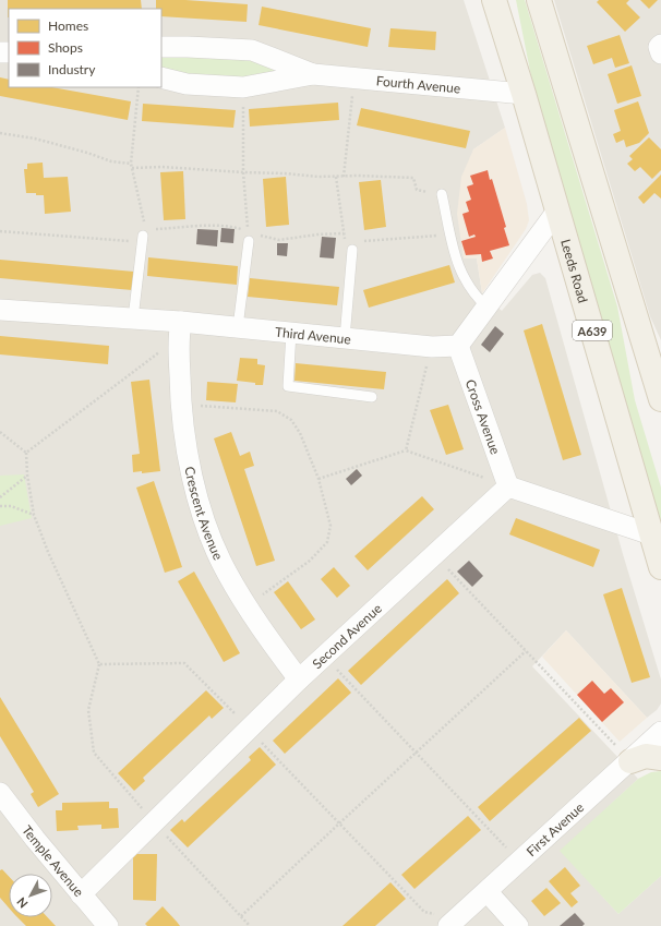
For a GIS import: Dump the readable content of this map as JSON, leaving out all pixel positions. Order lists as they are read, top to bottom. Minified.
{"streets":{"main road":["Leeds Road","A639"],"street":["Fourth Avenue","Third Avenue","Cross Avenue","Crescent Avenue","Second Avenue","First Avenue","Temple Avenue"]},"crossings":[["Fourth Avenue","Leeds Road"],["Third Avenue","Cross Avenue"],["Third Avenue","Crescent Avenue"],["Cross Avenue","Second Avenue"],["Crescent Avenue","Second Avenue"],["Second Avenue","Temple Avenue"]],"legend":["Homes","Shops","Industry"],"north":"bottom left"}
